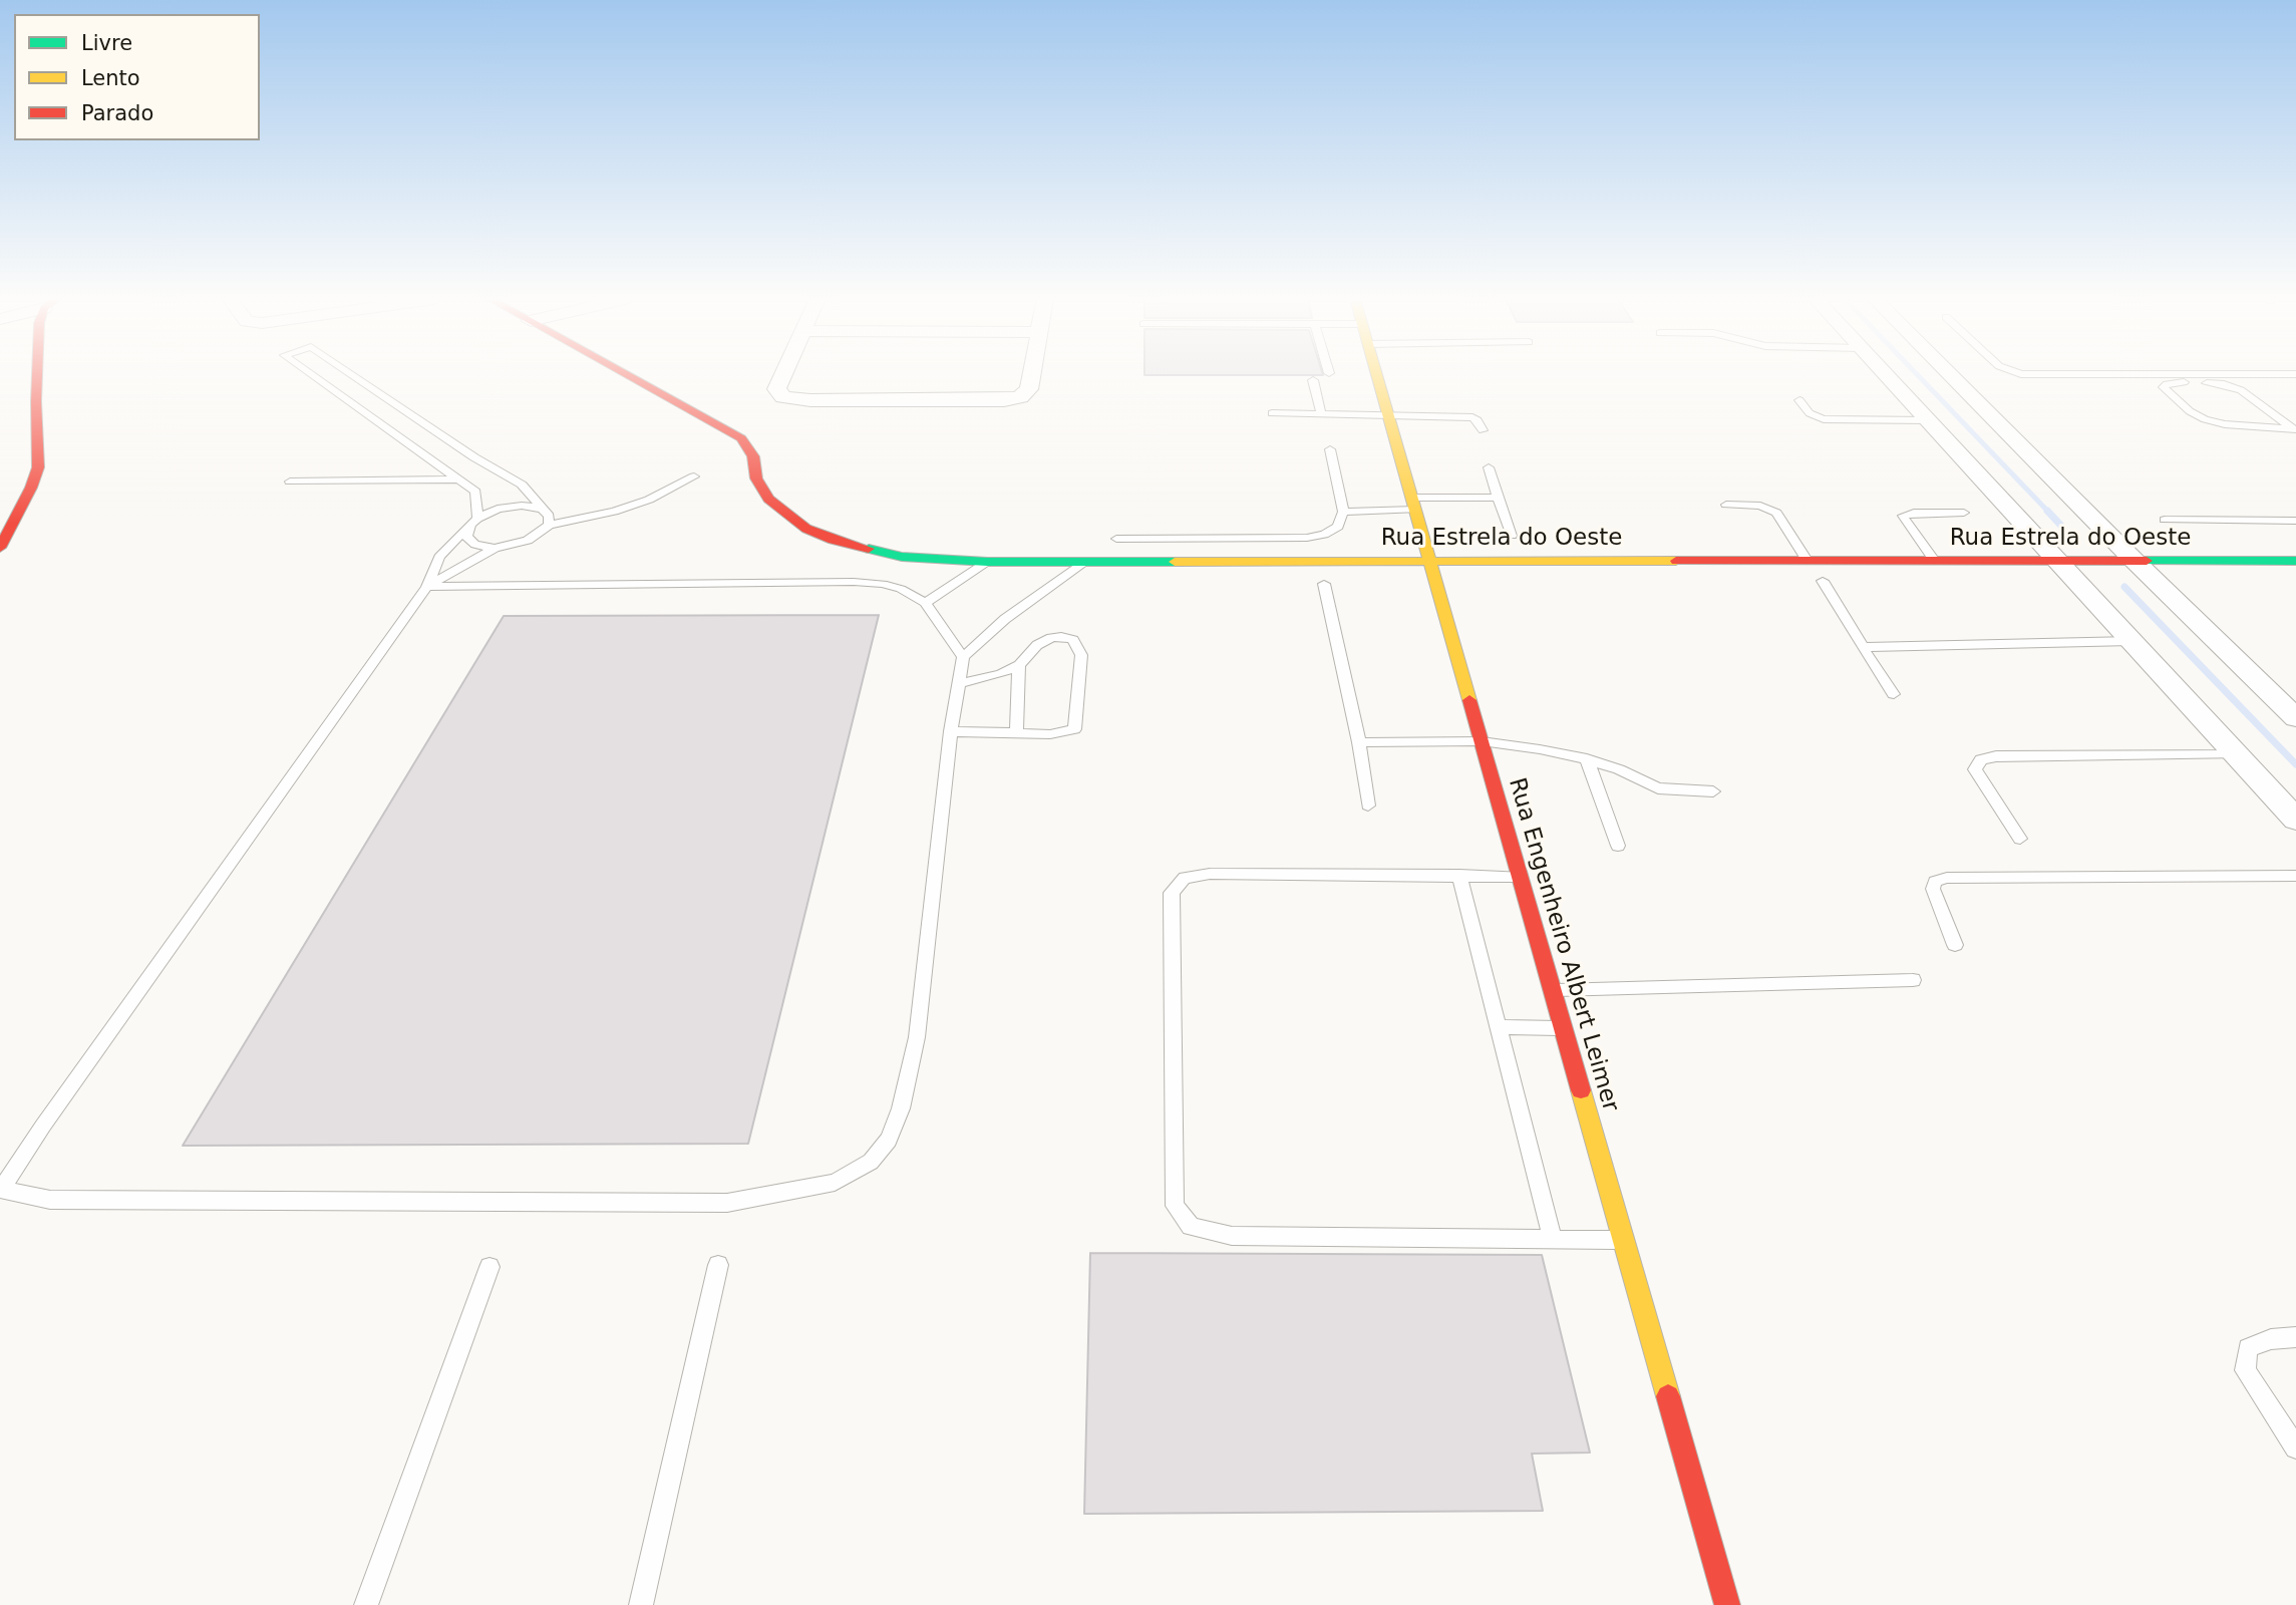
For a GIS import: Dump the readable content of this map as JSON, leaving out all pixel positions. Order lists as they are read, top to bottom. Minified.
{"streets":{"street":["Rua Estrela do Oeste","Rua Engenheiro Albert Leimer"]},"crossings":[["Rua Estrela do Oeste","Rua Engenheiro Albert Leimer"]],"legend":["Livre","Lento","Parado"]}
